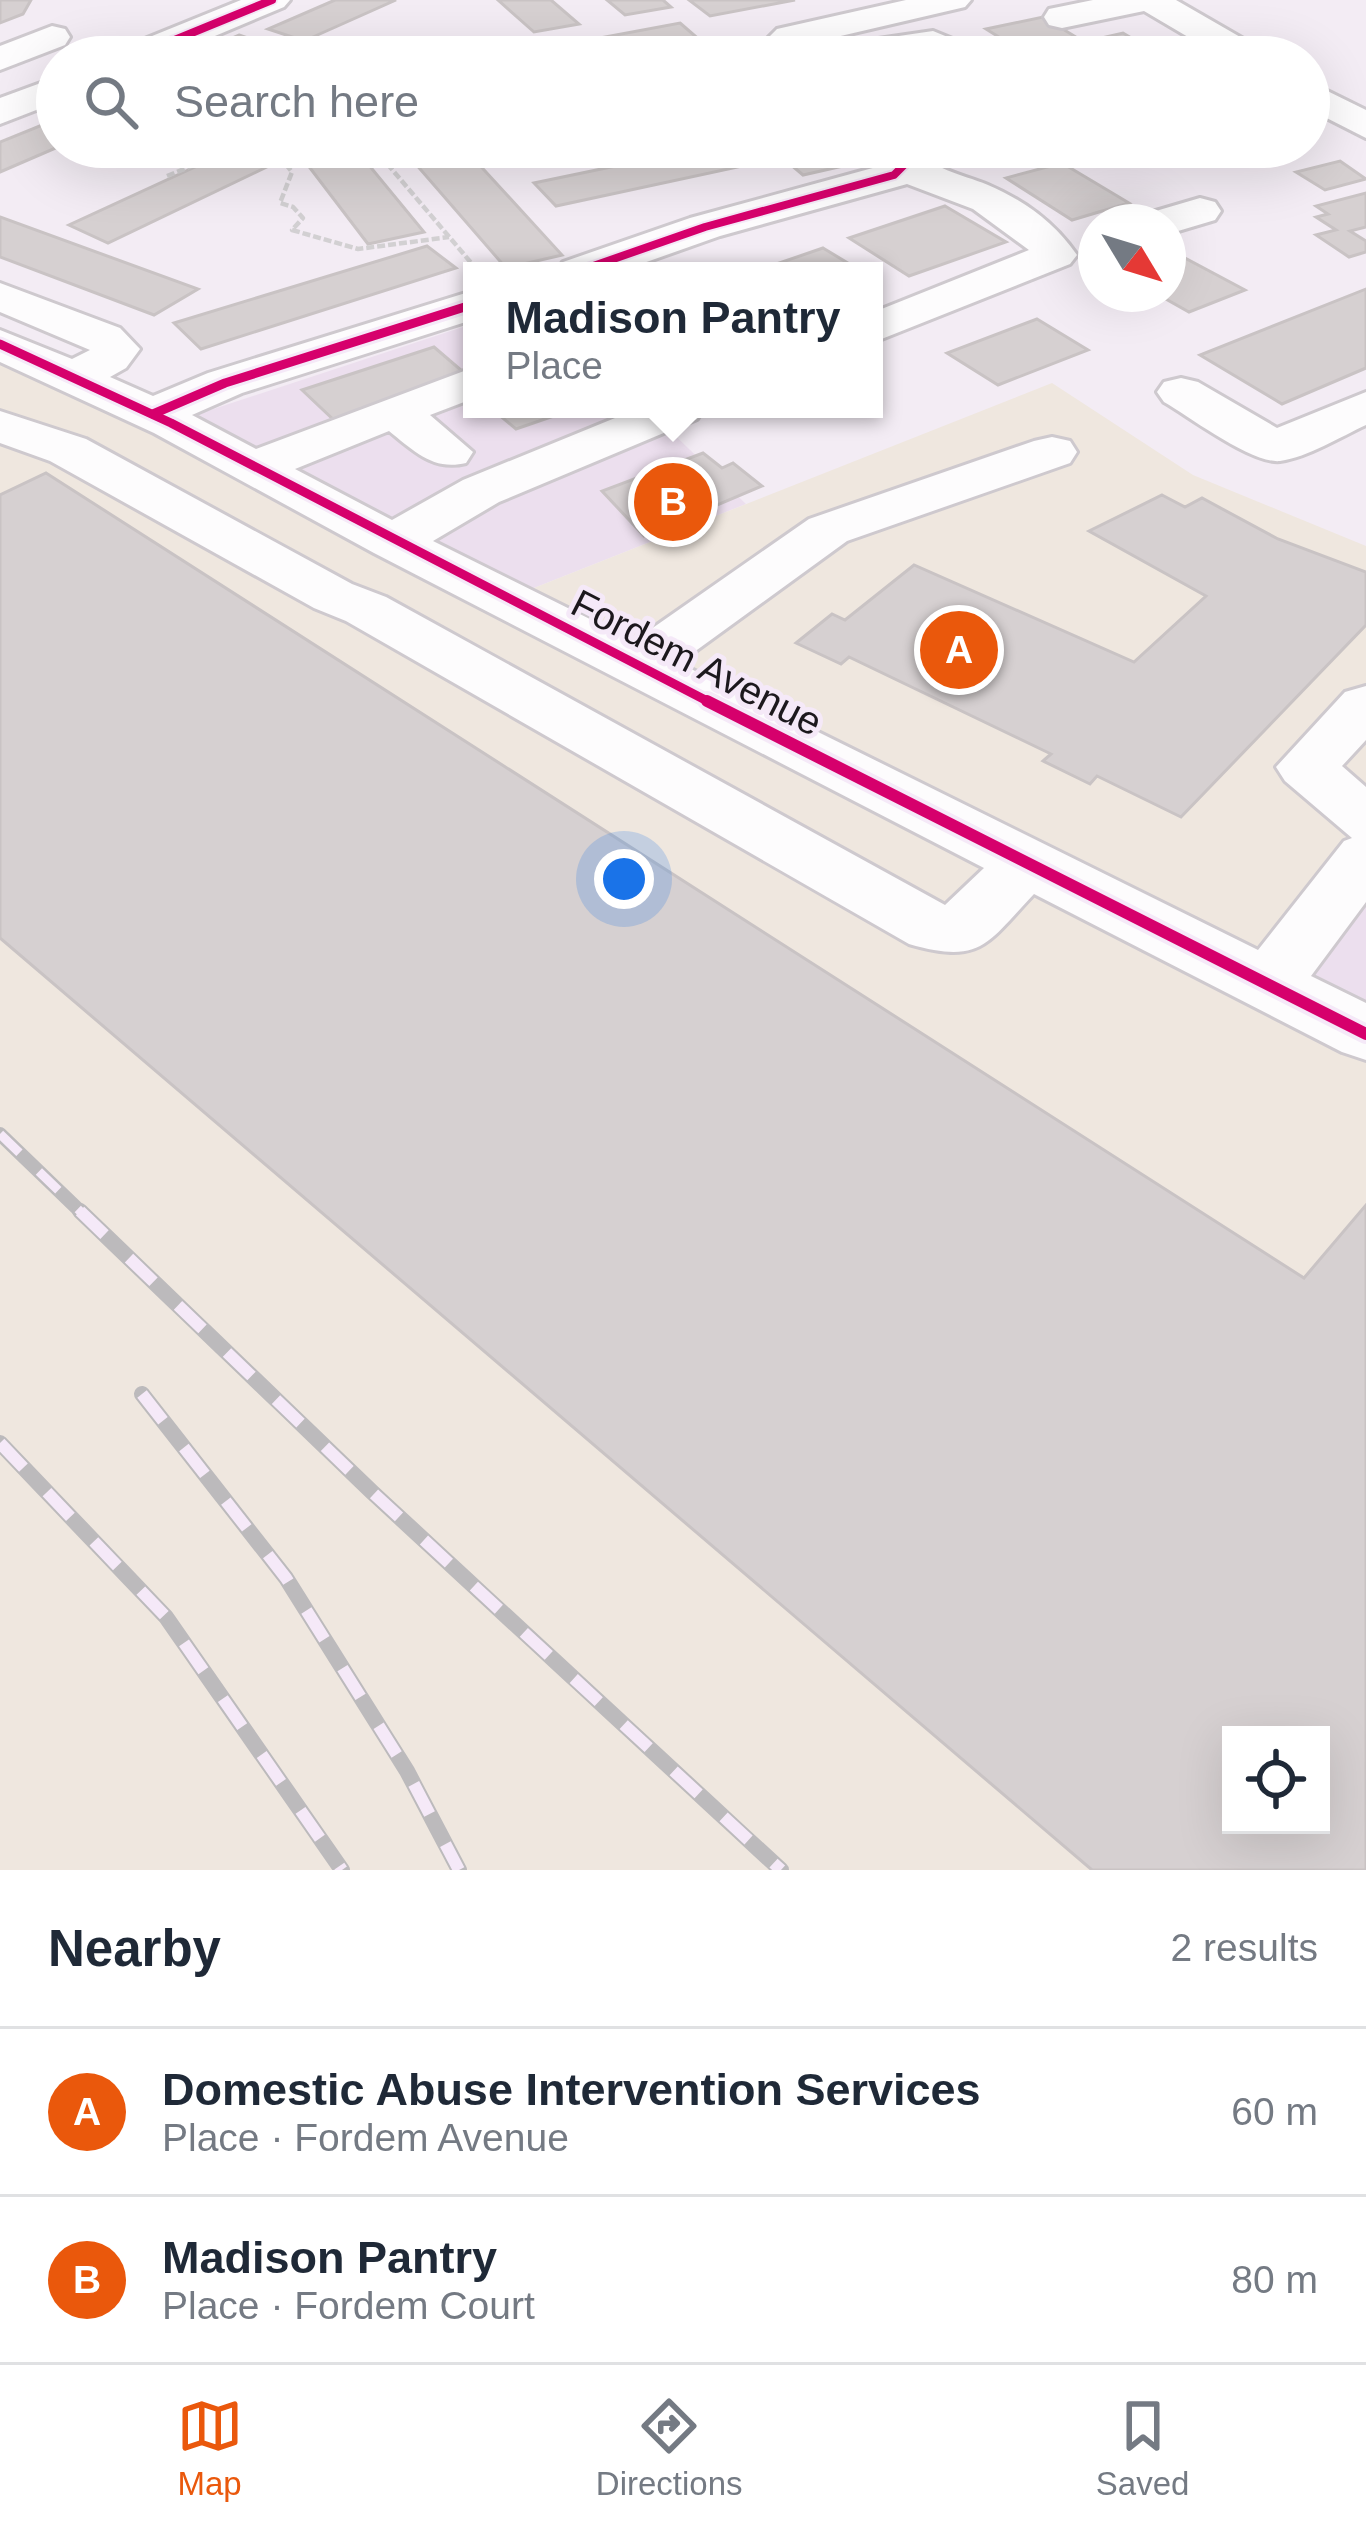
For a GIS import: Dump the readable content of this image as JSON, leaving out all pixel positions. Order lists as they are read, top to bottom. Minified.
{"streets":{"street":["Fordem Avenue"]},"north":"bottom right","page":{"search":"Search here","popup":["Madison Pantry","Place"],"pins":["B","A"],"heading":["Nearby","2 results"],"list":[{"mark":"A","name":"Domestic Abuse Intervention Services","note":"Place · Fordem Avenue","value":"60 m"},{"mark":"B","name":"Madison Pantry","note":"Place · Fordem Court","value":"80 m"}],"nav":["Map","Directions","Saved"]}}
